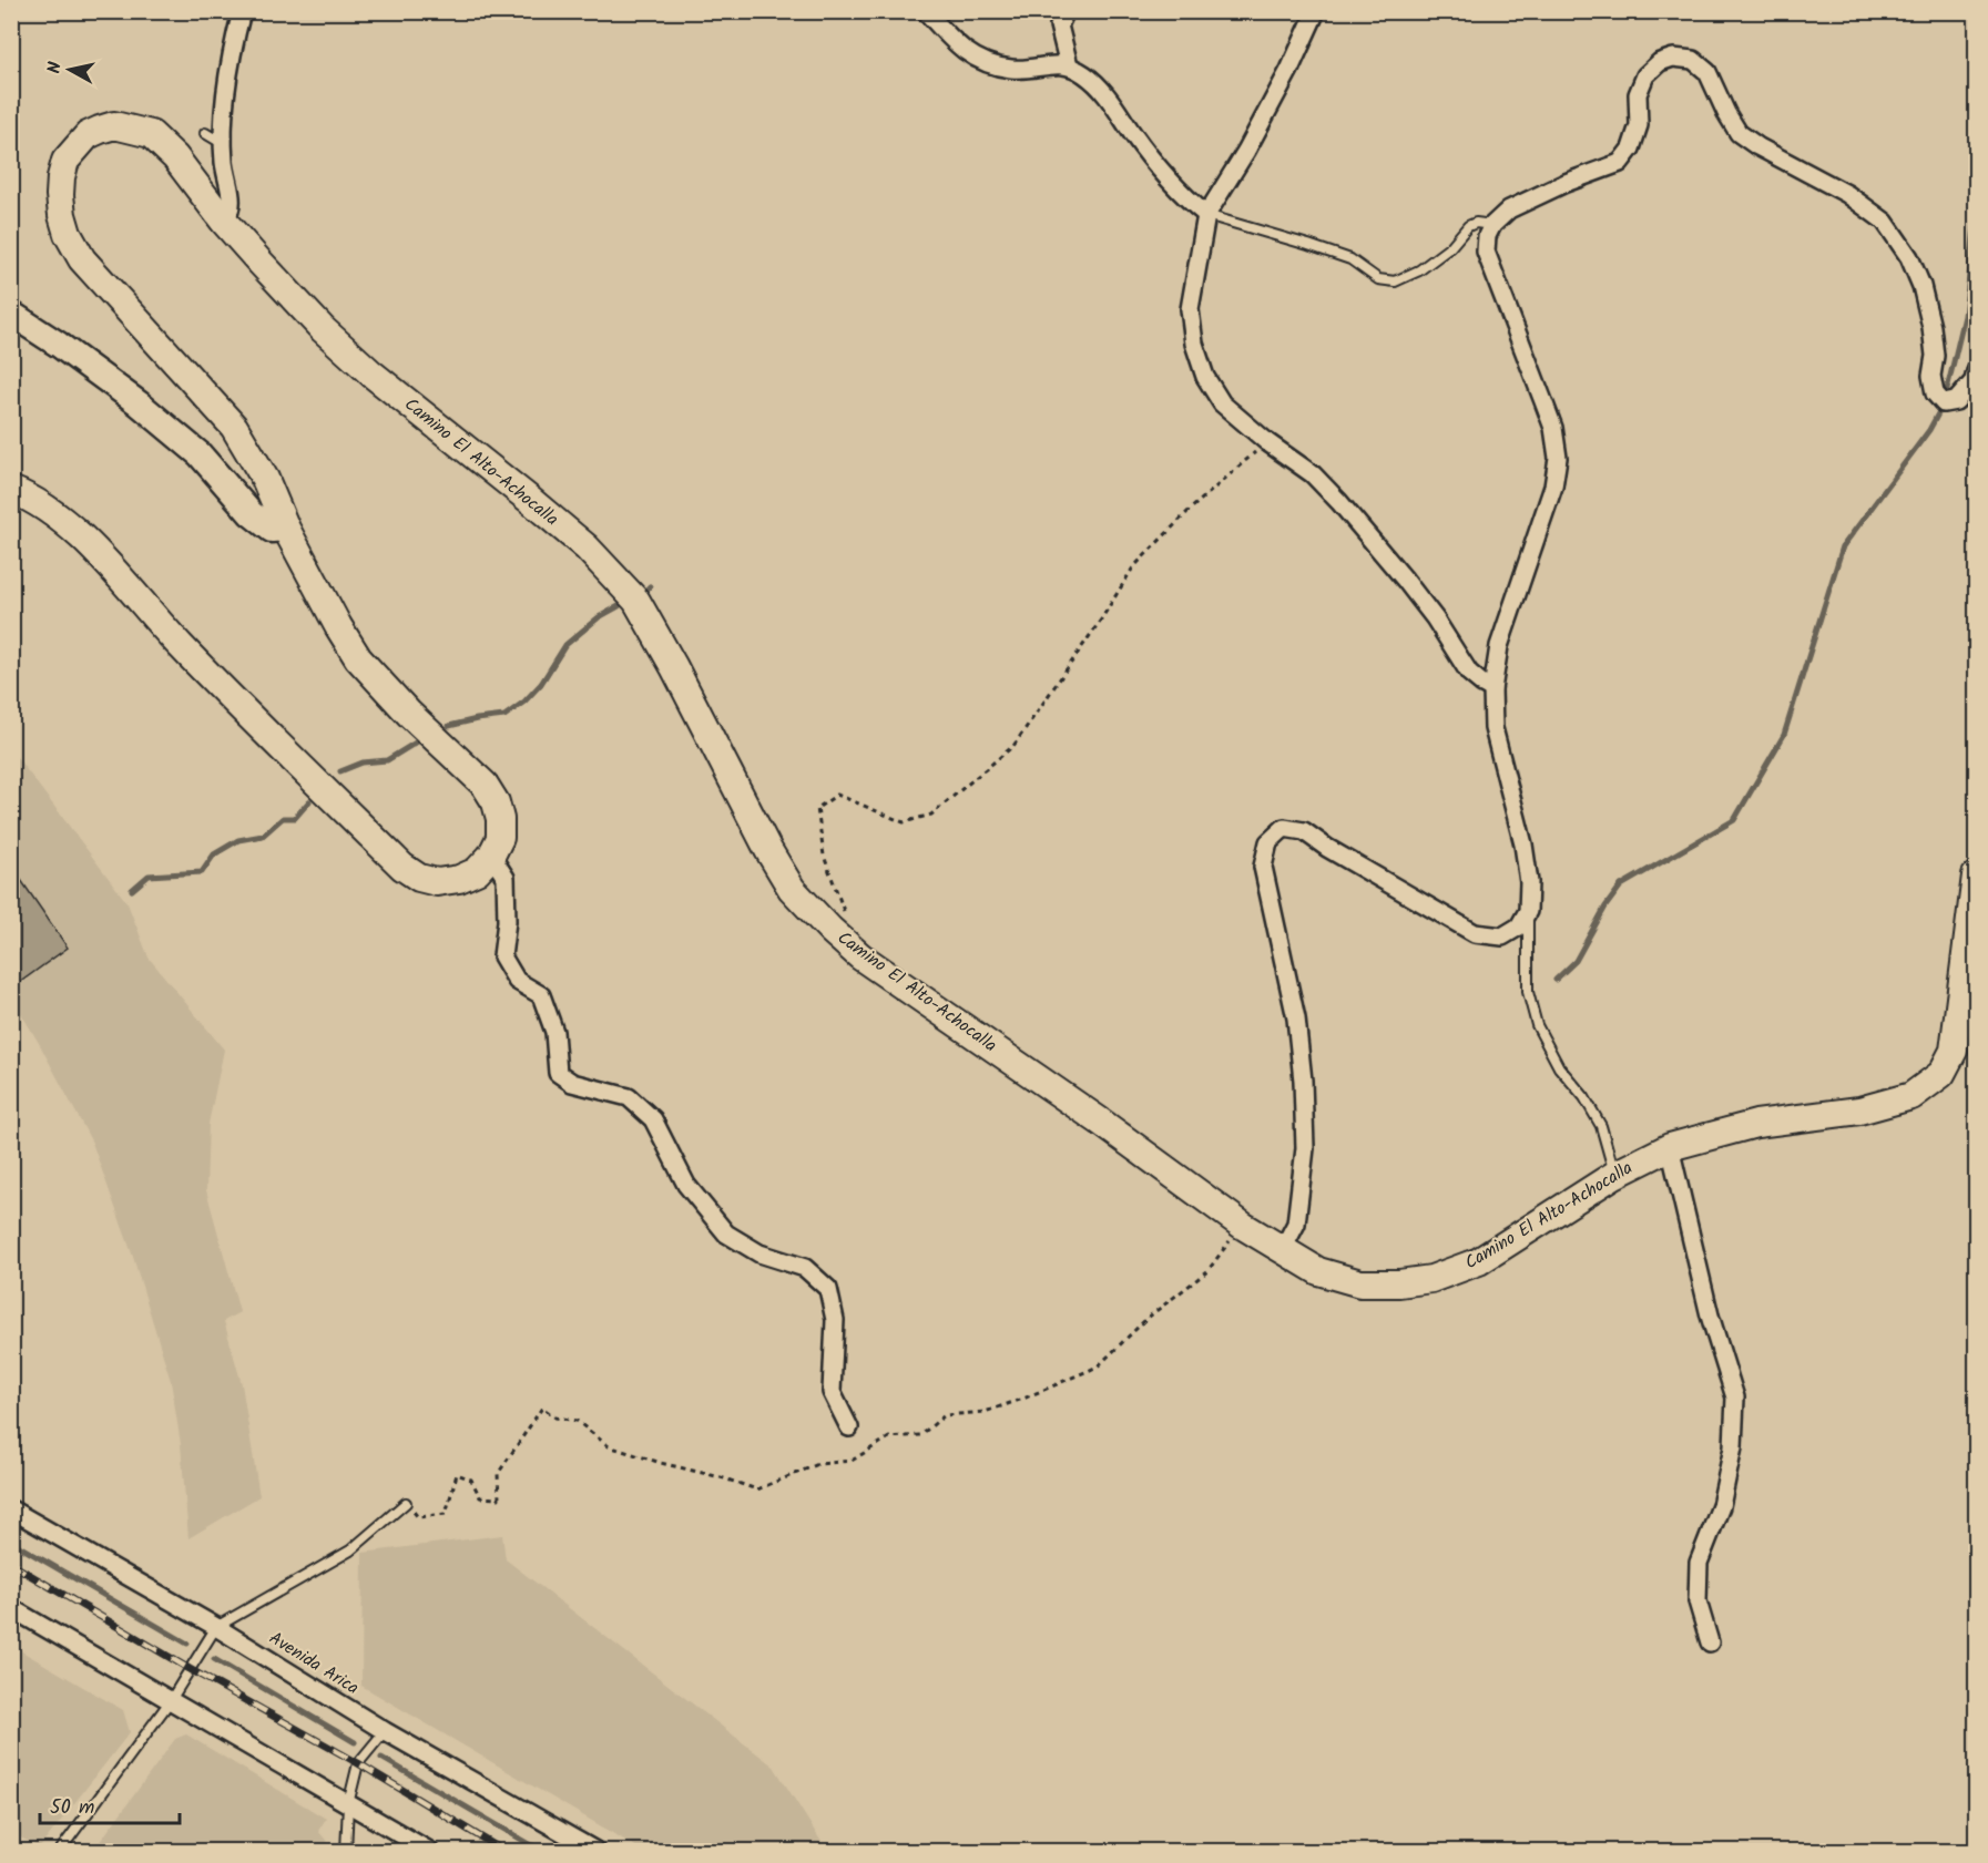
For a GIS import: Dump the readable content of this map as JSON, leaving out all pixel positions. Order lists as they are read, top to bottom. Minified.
{"streets":{"main road":["Camino El Alto-Achocalla"],"street":["Avenida Arica"]},"scale_bar":"50 m","north":"left"}
